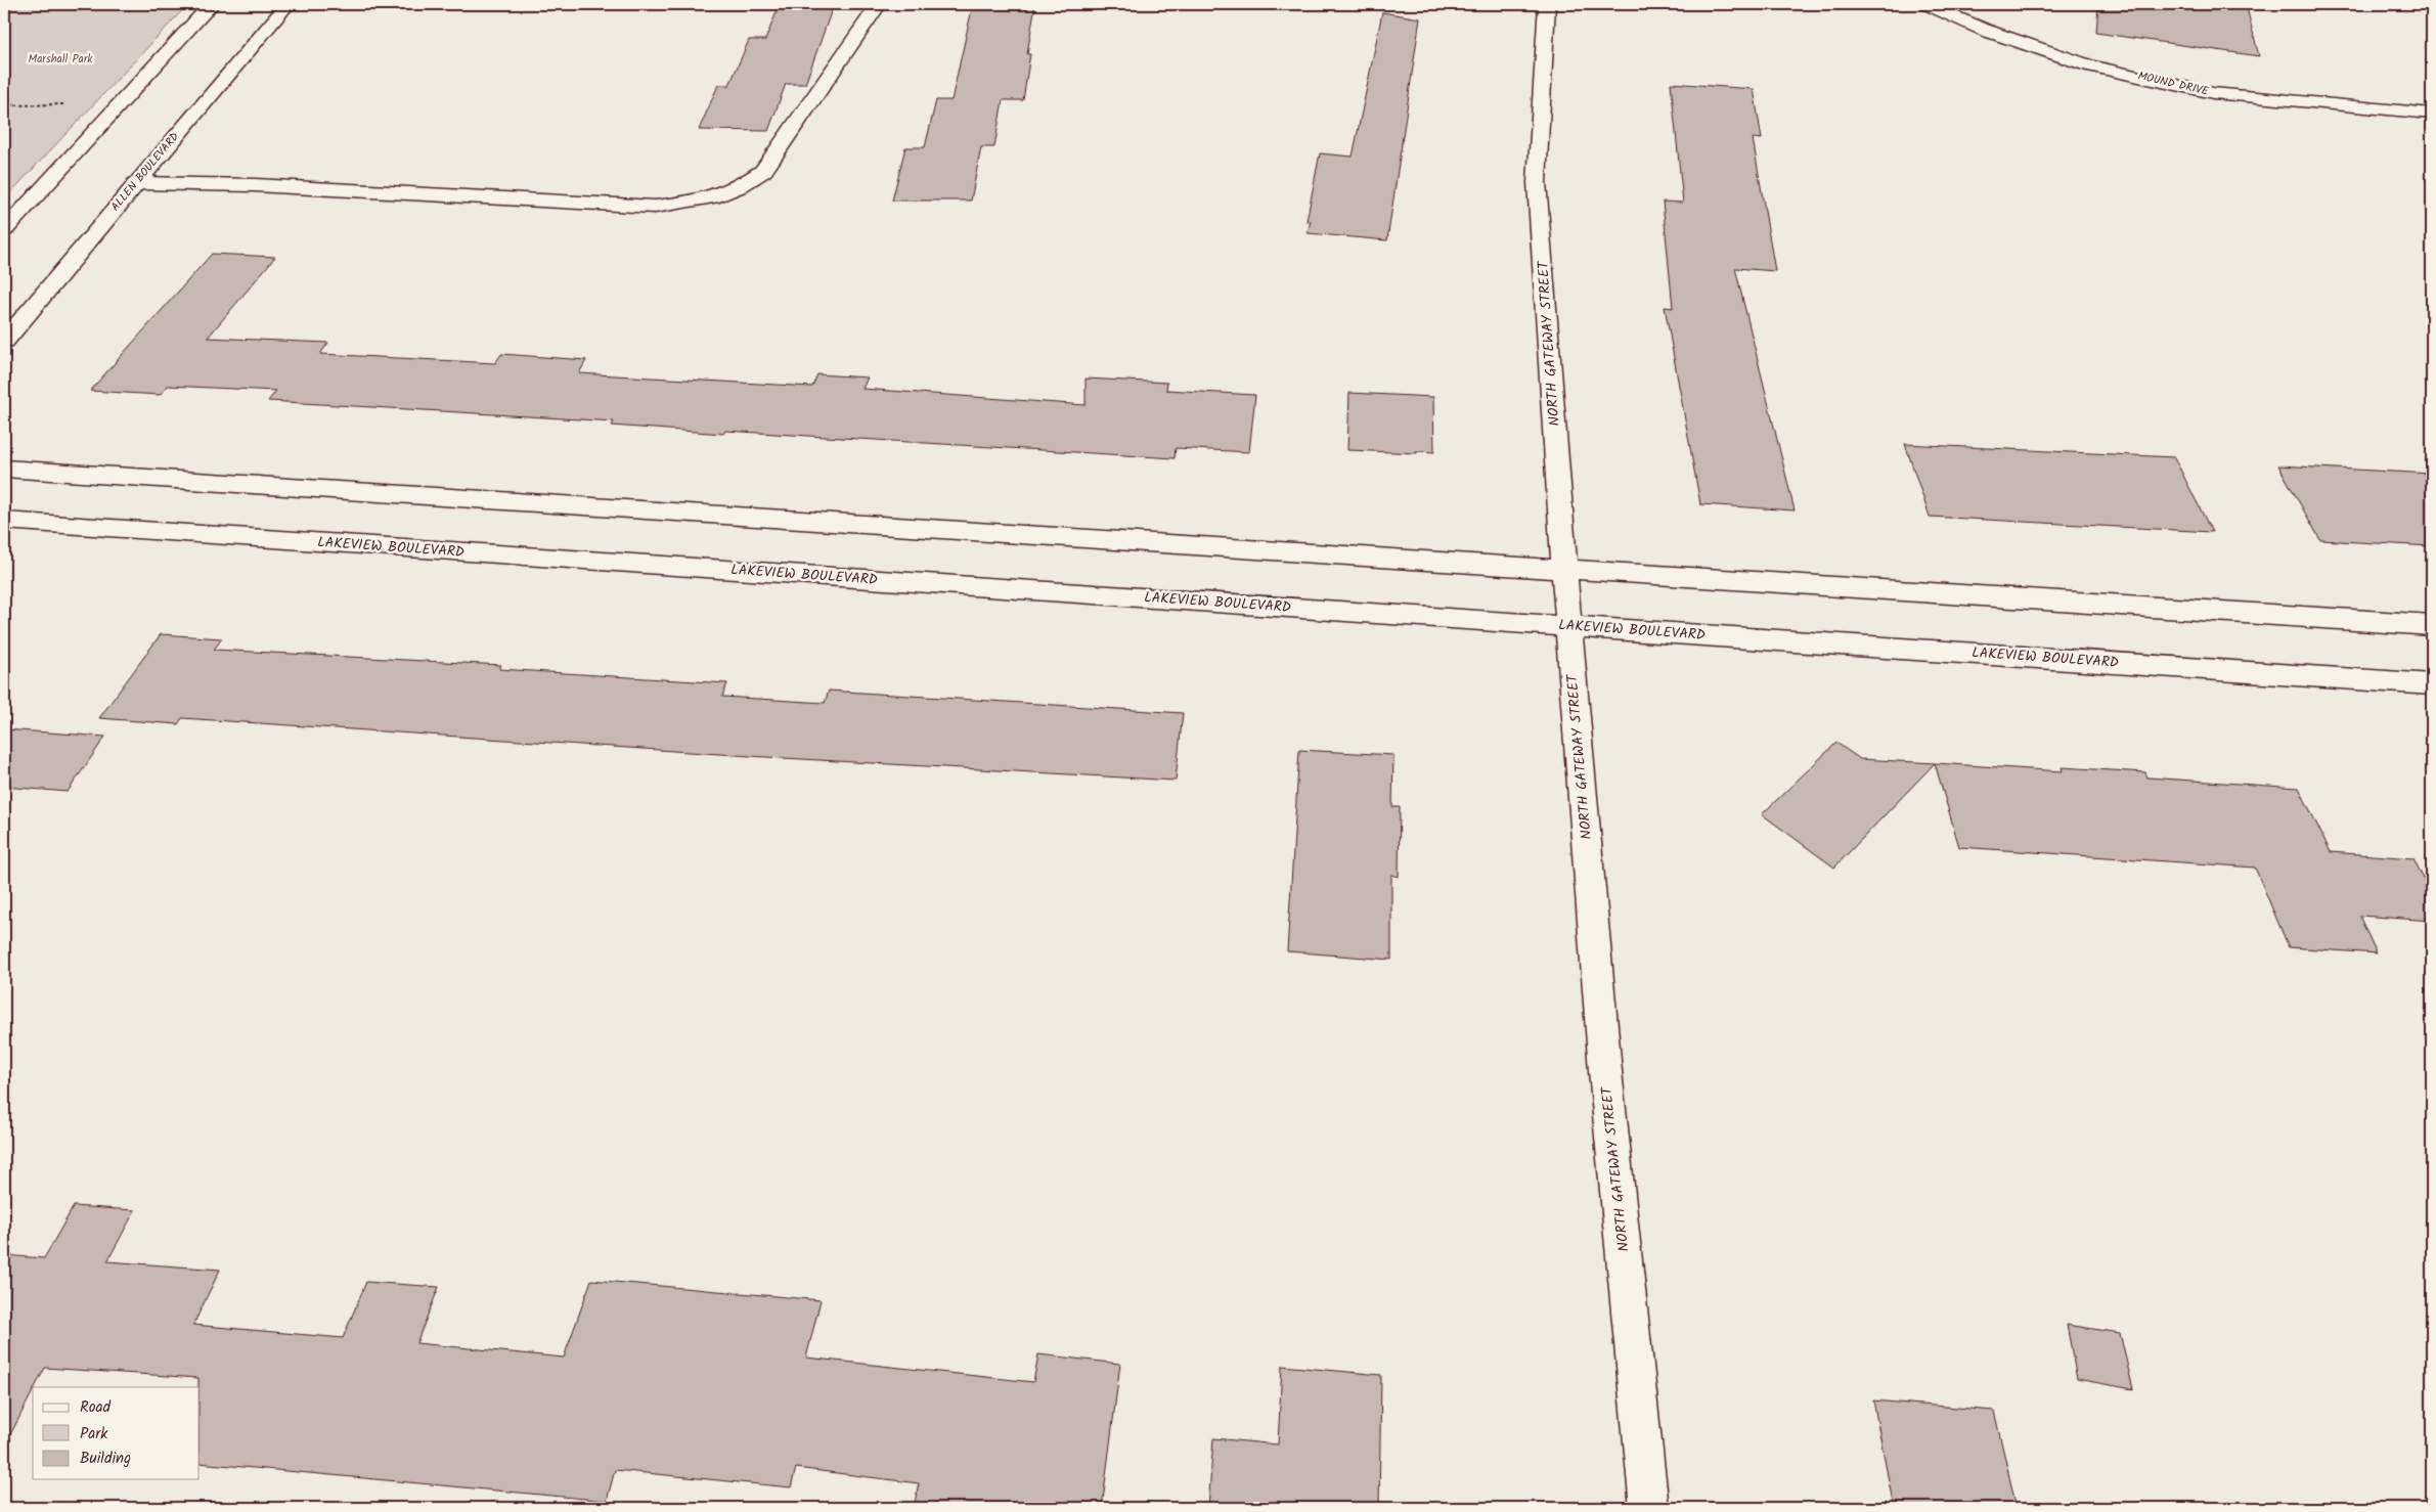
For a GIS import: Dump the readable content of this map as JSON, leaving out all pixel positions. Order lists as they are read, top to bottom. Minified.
{"streets":{"street":["MOUND DRIVE","ALLEN BOULEVARD","NORTH GATEWAY STREET","LAKEVIEW BOULEVARD"]},"crossings":[["NORTH GATEWAY STREET","LAKEVIEW BOULEVARD"]],"parks":["Marshall Park"],"legend":["Road","Park","Building"]}
